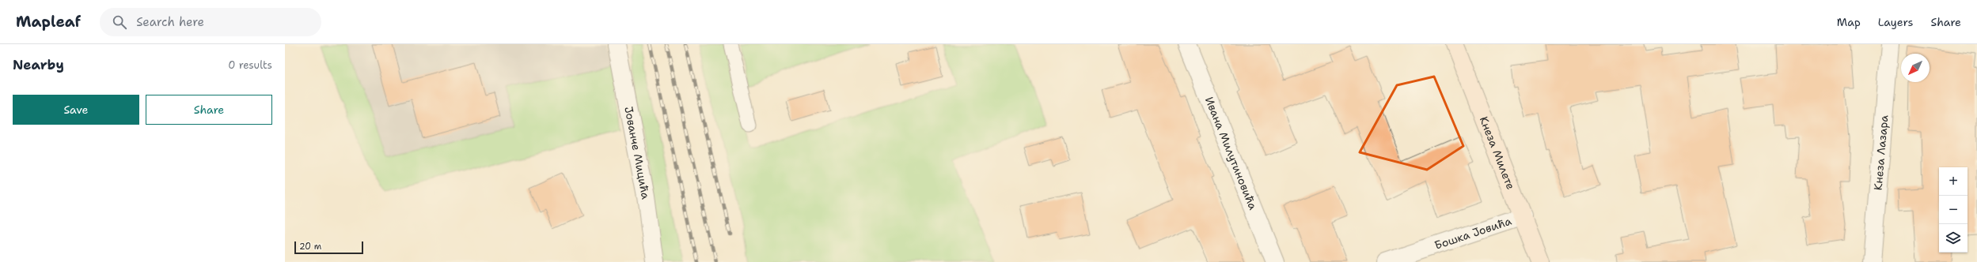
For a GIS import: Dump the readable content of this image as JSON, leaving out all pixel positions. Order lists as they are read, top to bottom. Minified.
{"streets":{"main road":["Кнеза Милете"],"street":["Јованче Мицића","Ивана Милутиновића","Кнеза Лазара","Бошка Јовића"]},"crossings":[["Кнеза Милете","Бошка Јовића"]],"scale_bar":"20 m","north":"bottom left","page":{"header":"Mapleaf","search":"Search here","nav":["Map","Layers","Share"],"heading":["Nearby","0 results"],"buttons":["Save","Share"],"map_buttons":["+","−"],"scale":"20 m"}}
